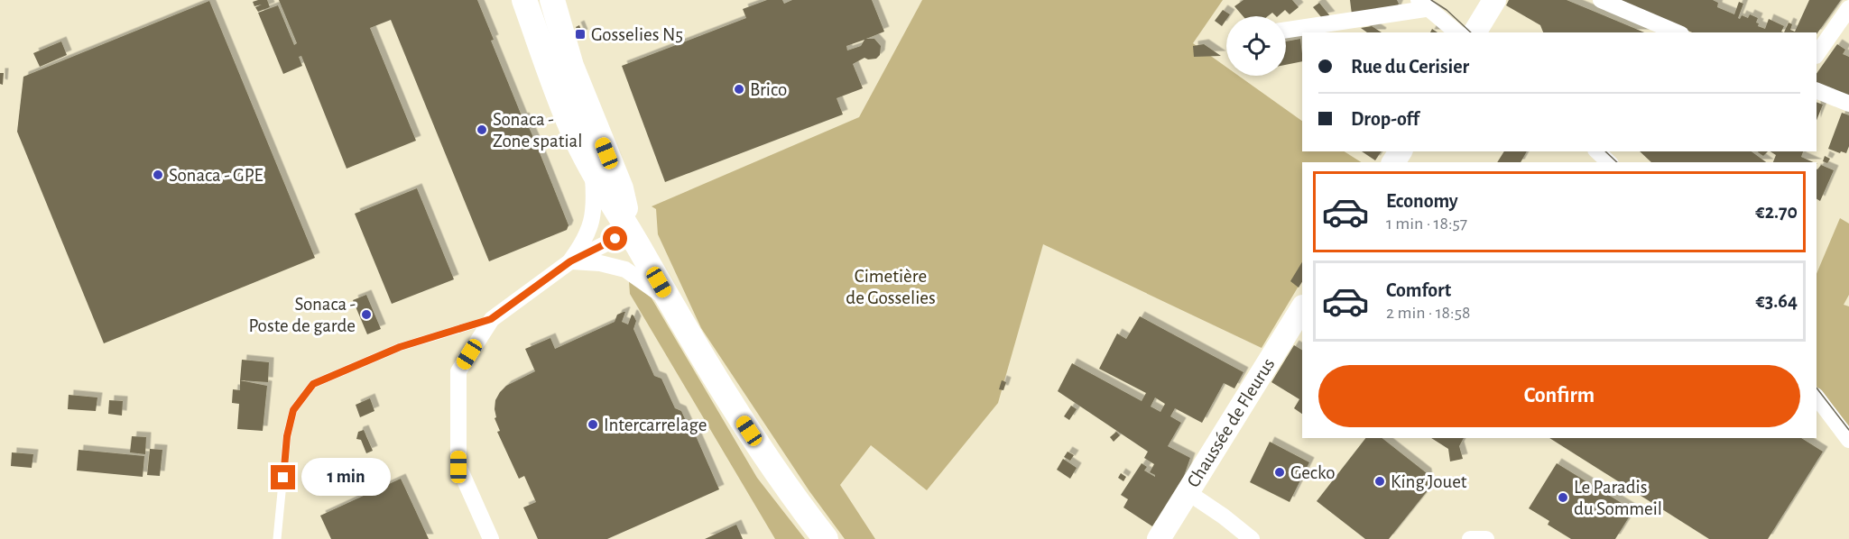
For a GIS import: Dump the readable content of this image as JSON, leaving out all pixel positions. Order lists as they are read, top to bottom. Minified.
{"streets":{"main road":["Chaussée de Fleurus"]},"parks":["Cimetière de Gosselies"],"places":{"transit":["Gosselies N5"],"other":["Brico","Sonaca - Zone spatial","Sonaca - GPE","Sonaca - Poste de garde","Intercarrelage","Gecko","King Jouet","Le Paradis du Sommeil"]},"page":{"banner":["Rue du Cerisier","Drop-off"],"list":[{"name":"Economy","note":"1 min · 18:57","value":"€2.70"},{"name":"Comfort","note":"2 min · 18:58","value":"€3.64"}],"buttons":"Confirm","bubble":"1 min"}}
